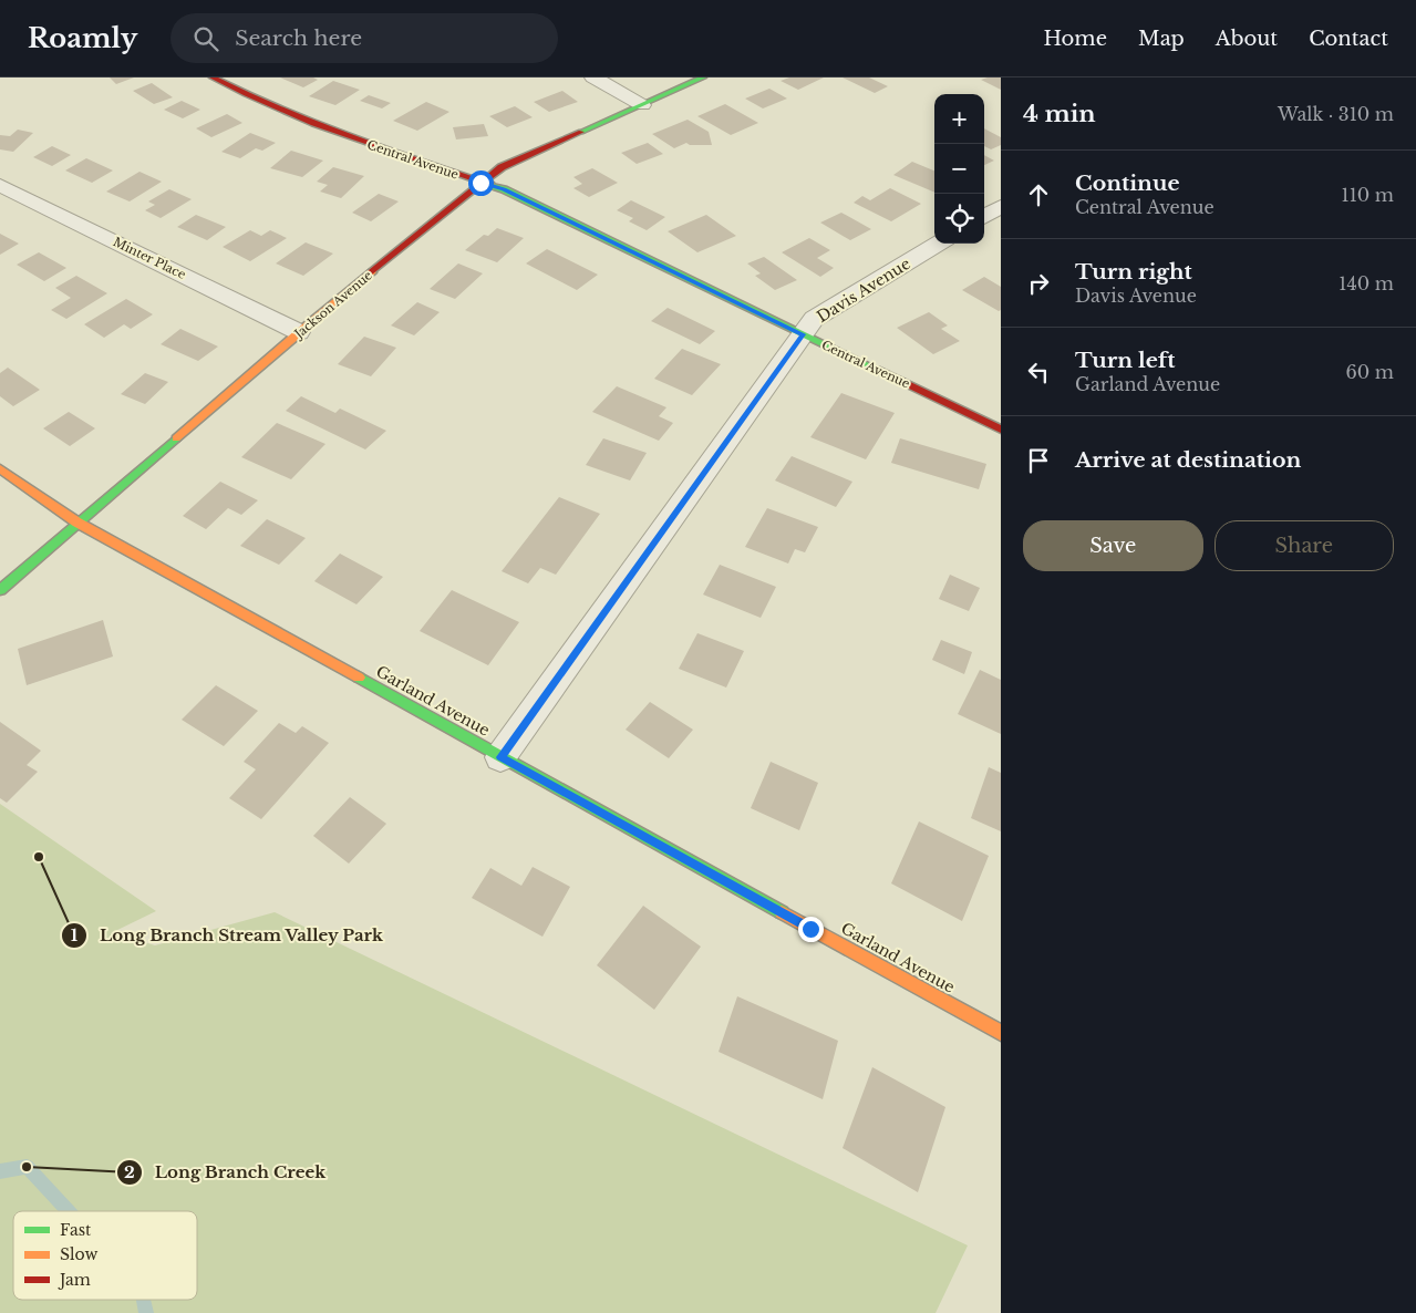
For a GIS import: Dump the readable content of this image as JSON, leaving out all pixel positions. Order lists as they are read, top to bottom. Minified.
{"streets":{"street":["Central Avenue","Minter Place","Davis Avenue","Jackson Avenue","Garland Avenue"]},"crossings":[["Central Avenue","Davis Avenue"],["Central Avenue","Jackson Avenue"],["Minter Place","Jackson Avenue"],["Davis Avenue","Garland Avenue"],["Jackson Avenue","Garland Avenue"]],"places":["Long Branch Stream Valley Park","Long Branch Creek"],"legend":["Fast","Slow","Jam"],"page":{"header":"Roamly","search":"Search here","nav":["Home","Map","About","Contact"],"heading":["4 min","Walk · 310 m"],"map_buttons":["+","−"],"list":[["Continue","Central Avenue","110 m"],["Turn right","Davis Avenue","140 m"],["Turn left","Garland Avenue","60 m"],"Arrive at destination"],"buttons":["Save","Share"]}}
